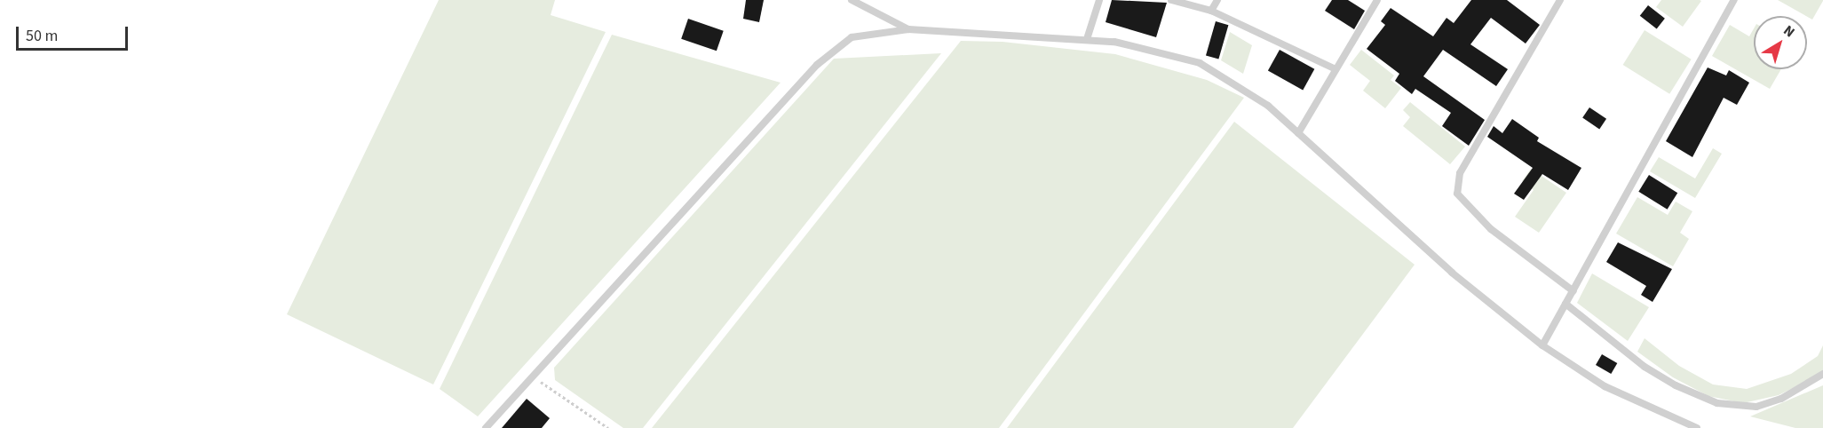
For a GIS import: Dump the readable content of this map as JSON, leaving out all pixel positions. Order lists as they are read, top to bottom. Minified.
{"scale_bar":"50 m","north":"top right"}
